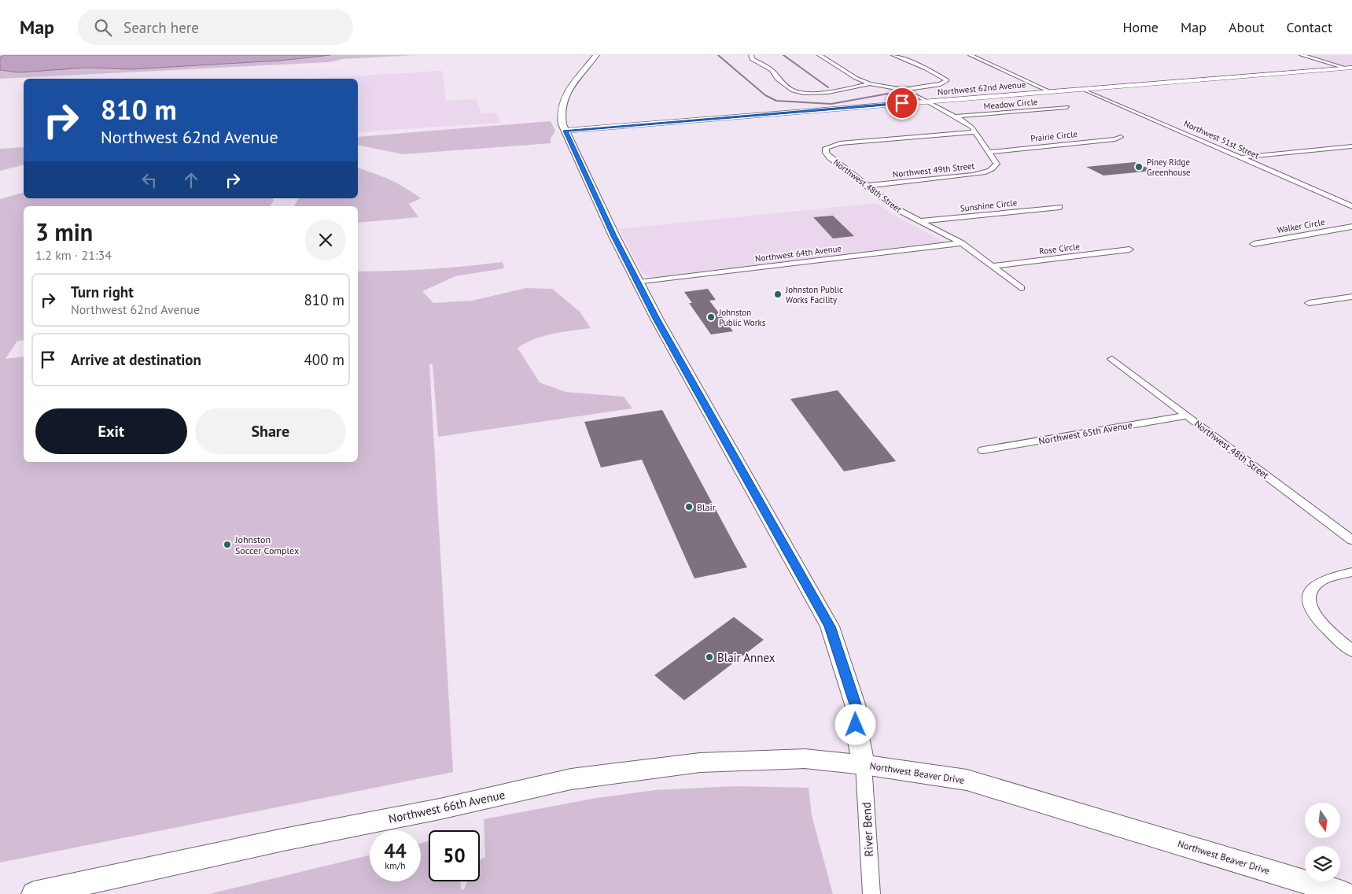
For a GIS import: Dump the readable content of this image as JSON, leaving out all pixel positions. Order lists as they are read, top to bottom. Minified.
{"streets":{"main road":["Northwest Beaver Drive","Northwest 66th Avenue"],"street":["Northwest 62nd Avenue","Meadow Circle","Prairie Circle","Northwest 51st Street","Northwest 49th Street","Northwest 48th Street","Sunshine Circle","Walker Circle","Rose Circle","Northwest 64th Avenue","Northwest 65th Avenue","River Bend"]},"crossings":[["Northwest 62nd Avenue","Northwest 51st Street"],["Northwest 62nd Avenue","Northwest 49th Street"],["Northwest 62nd Avenue","Northwest Beaver Drive"],["Meadow Circle","Northwest 49th Street"],["Prairie Circle","Northwest 49th Street"],["Northwest 49th Street","Northwest 48th Street"],["Northwest 48th Street","Sunshine Circle"],["Northwest 48th Street","Rose Circle"],["Northwest 48th Street","Northwest 64th Avenue"],["Northwest 48th Street","Northwest 65th Avenue"],["Northwest 64th Avenue","Northwest Beaver Drive"],["Northwest Beaver Drive","Northwest 66th Avenue"],["Northwest Beaver Drive","River Bend"],["Northwest 66th Avenue","River Bend"]],"places":["Piney Ridge Greenhouse","Johnston Public Works Facility","Johnston Public Works","Blair","Johnston Soccer Complex","Blair Annex"],"north":"bottom","page":{"header":"Map","search":"Search here","nav":["Home","Map","About","Contact"],"turn":["810 m","Northwest 62nd Avenue"],"heading":["3 min","1.2 km · 21:34"],"list":[{"name":"Turn right","note":"Northwest 62nd Avenue","value":"810 m"},{"name":"Arrive at destination","value":"400 m"}],"buttons":["Exit","Share"],"speed":"44 km/h","limit":"50"}}
